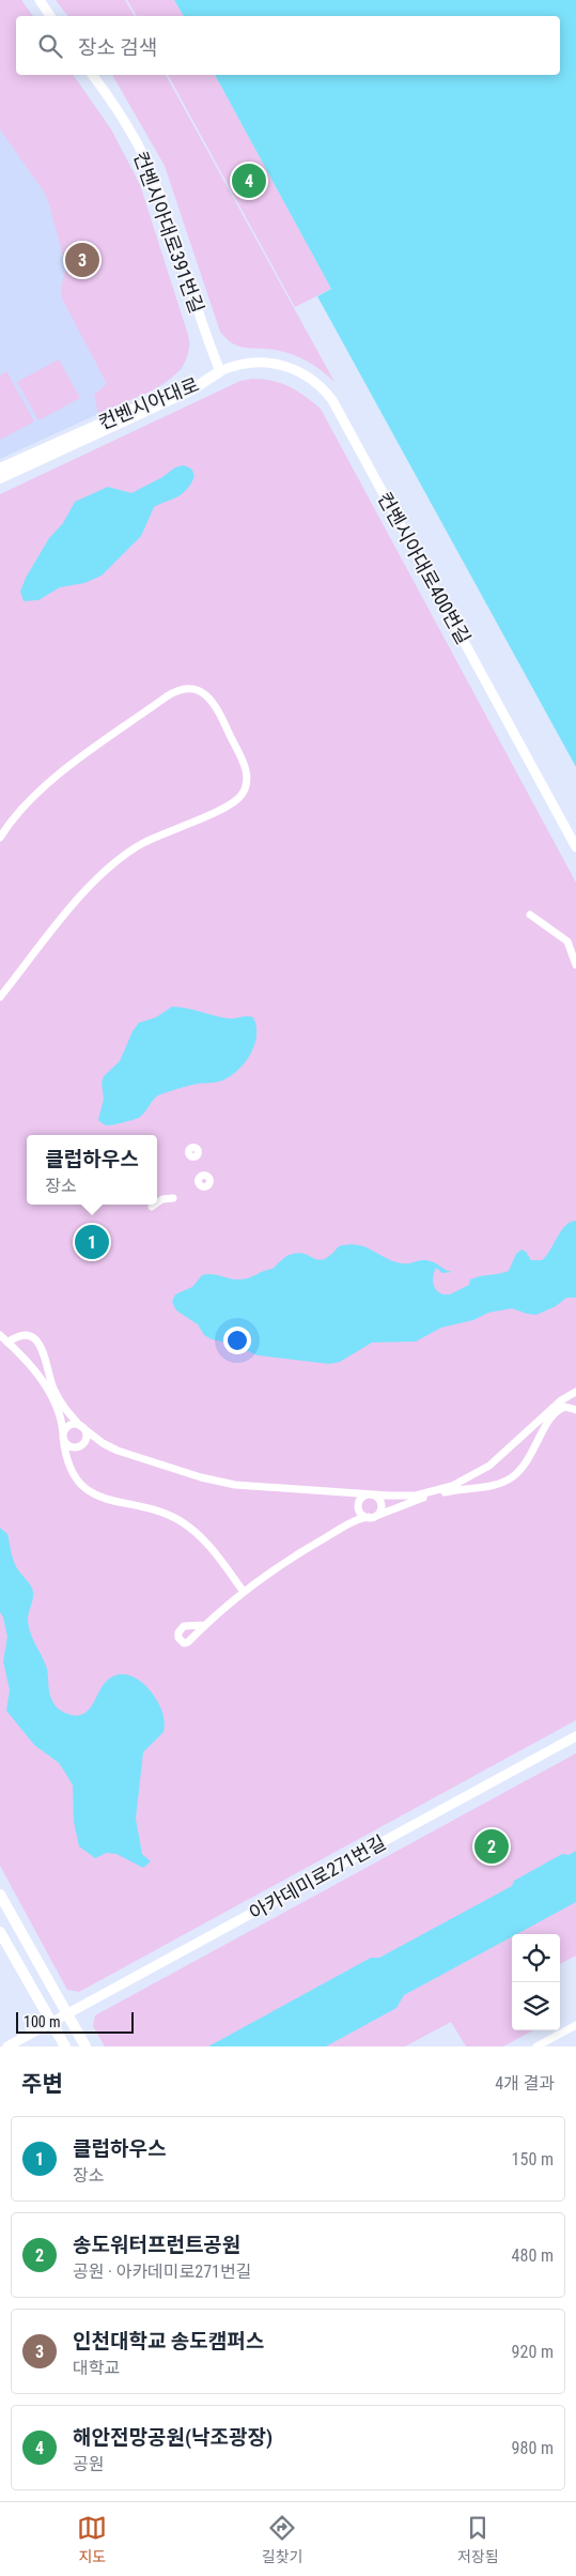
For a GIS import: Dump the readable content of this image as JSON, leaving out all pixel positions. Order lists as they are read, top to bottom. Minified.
{"streets":{"main road":["컨벤시아대로"],"street":["컨벤시아대로391번길","컨벤시아대로400번길","아카데미로271번길"]},"crossings":[["컨벤시아대로391번길","컨벤시아대로400번길"]],"scale_bar":"100 m","page":{"search":"장소 검색","pins":["4","3","1","2"],"popup":["클럽하우스","장소"],"scale":"100 m","heading":["주변","4개 결과"],"list":[{"mark":"1","name":"클럽하우스","note":"장소","value":"150 m"},{"mark":"2","name":"송도워터프런트공원","note":"공원 · 아카데미로271번길","value":"480 m"},{"mark":"3","name":"인천대학교 송도캠퍼스","note":"대학교","value":"920 m"},{"mark":"4","name":"해안전망공원(낙조광장)","note":"공원","value":"980 m"}],"nav":["지도","길찾기","저장됨"]}}
